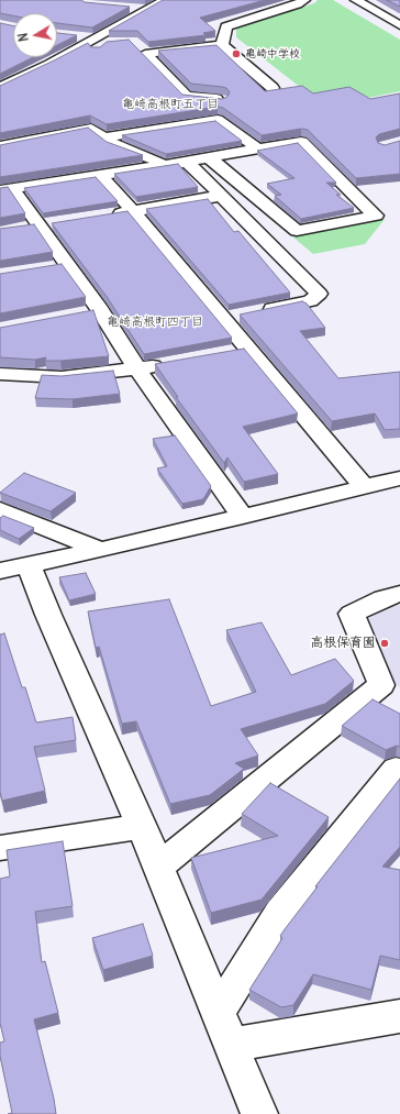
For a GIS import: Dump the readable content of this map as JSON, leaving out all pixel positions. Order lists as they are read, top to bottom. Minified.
{"districts":["亀崎高根町五丁目","亀崎高根町四丁目"],"places":["亀崎中学校","高根保育園"],"north":"left"}
